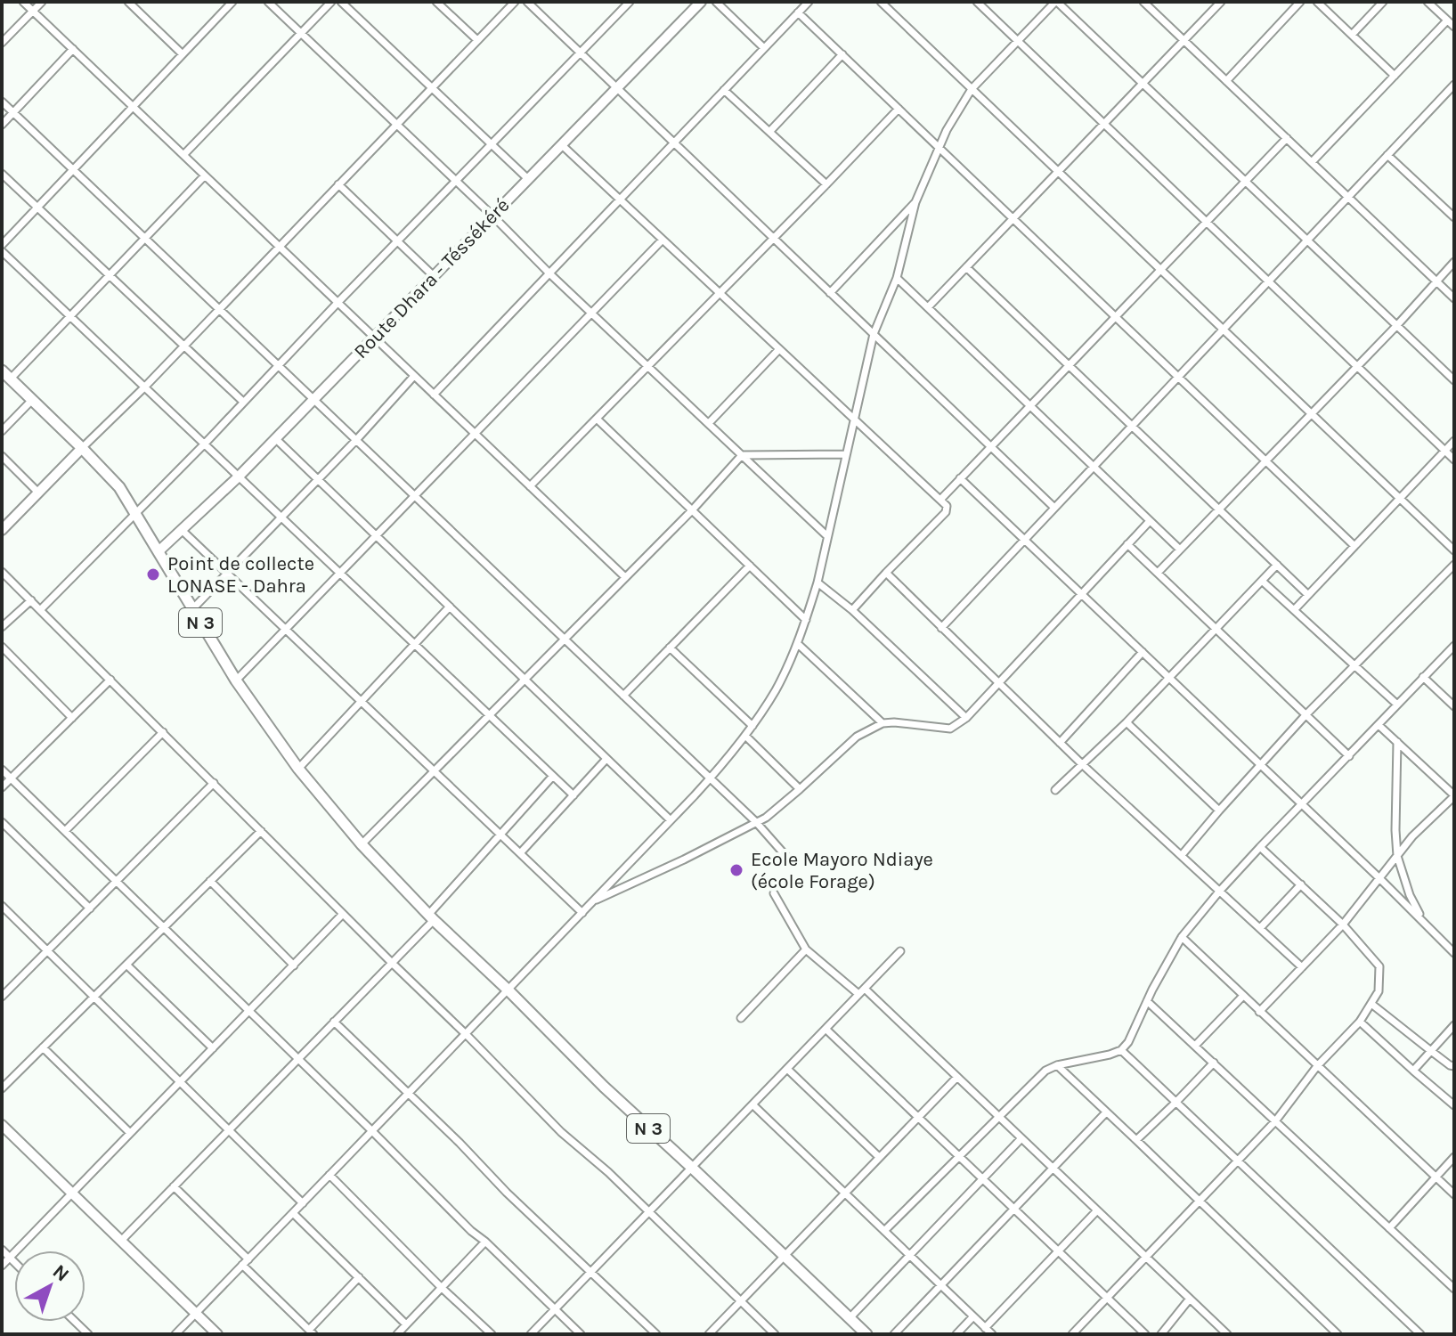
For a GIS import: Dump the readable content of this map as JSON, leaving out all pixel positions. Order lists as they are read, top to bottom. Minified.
{"streets":{"main road":["N 3"],"street":["Route Dhara - Téssékéré"]},"crossings":[["Route Dhara - Téssékéré","N 3"]],"places":["Point de collecte LONASE - Dahra","Ecole Mayoro Ndiaye (école Forage)"],"north":"top right"}
